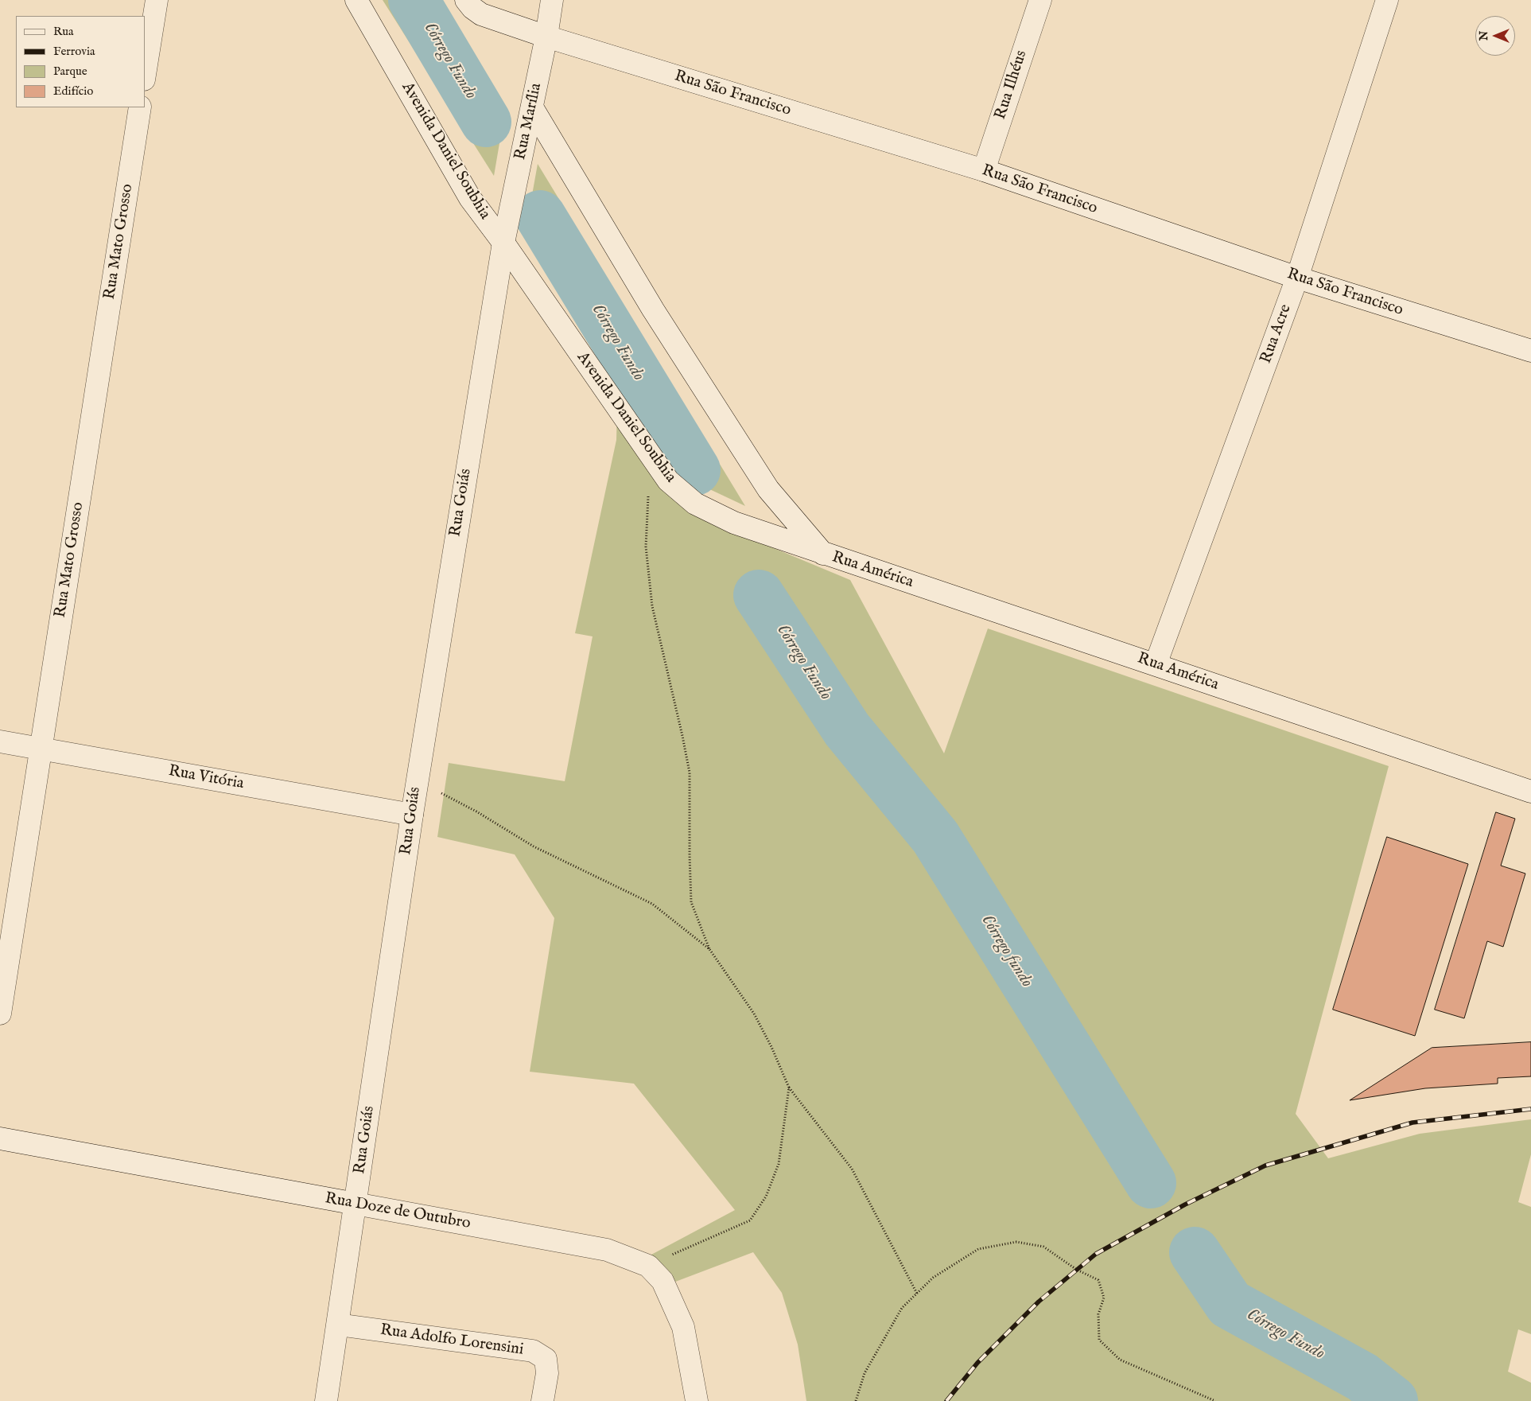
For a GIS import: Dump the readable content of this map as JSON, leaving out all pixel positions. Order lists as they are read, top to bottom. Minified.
{"streets":{"street":["Rua Ilhéus","Rua São Francisco","Rua Marília","Avenida Daniel Soubhia","Rua Mato Grosso","Rua Acre","Rua Goiás","Rua América","Rua Vitória","Rua Doze de Outubro","Rua Adolfo Lorensini"]},"crossings":[["Rua Ilhéus","Rua São Francisco"],["Rua São Francisco","Rua Marília"],["Rua São Francisco","Rua Acre"],["Rua Marília","Avenida Daniel Soubhia"],["Rua Marília","Rua Goiás"],["Avenida Daniel Soubhia","Rua Goiás"],["Avenida Daniel Soubhia","Rua América"],["Rua Mato Grosso","Rua Vitória"],["Rua Acre","Rua América"],["Rua Goiás","Rua Vitória"],["Rua Goiás","Rua Doze de Outubro"],["Rua Goiás","Rua Adolfo Lorensini"]],"water":["Córrego Fundo","Córrego fundo"],"legend":["Rua","Ferrovia","Parque","Edifício"],"north":"left"}
